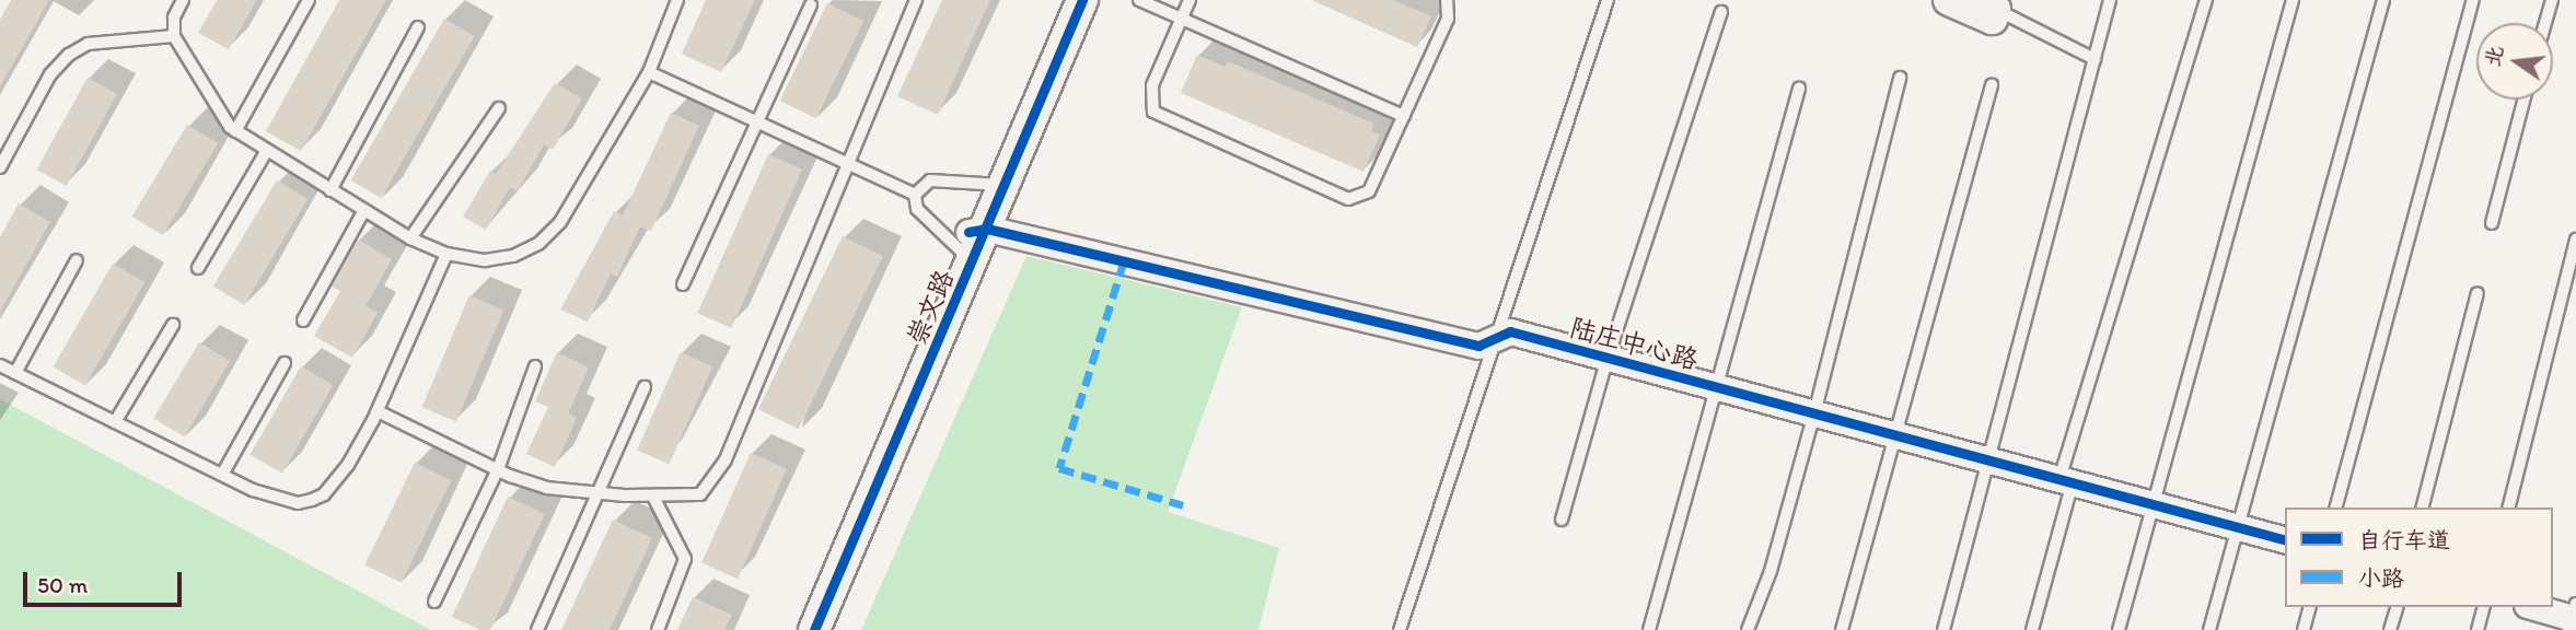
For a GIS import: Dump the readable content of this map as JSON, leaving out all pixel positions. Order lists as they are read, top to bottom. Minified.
{"streets":{"street":["崇文路","陆庄中心路"]},"crossings":[["崇文路","陆庄中心路"]],"legend":["自行车道","小路"],"scale_bar":"50 m","north":"left"}
